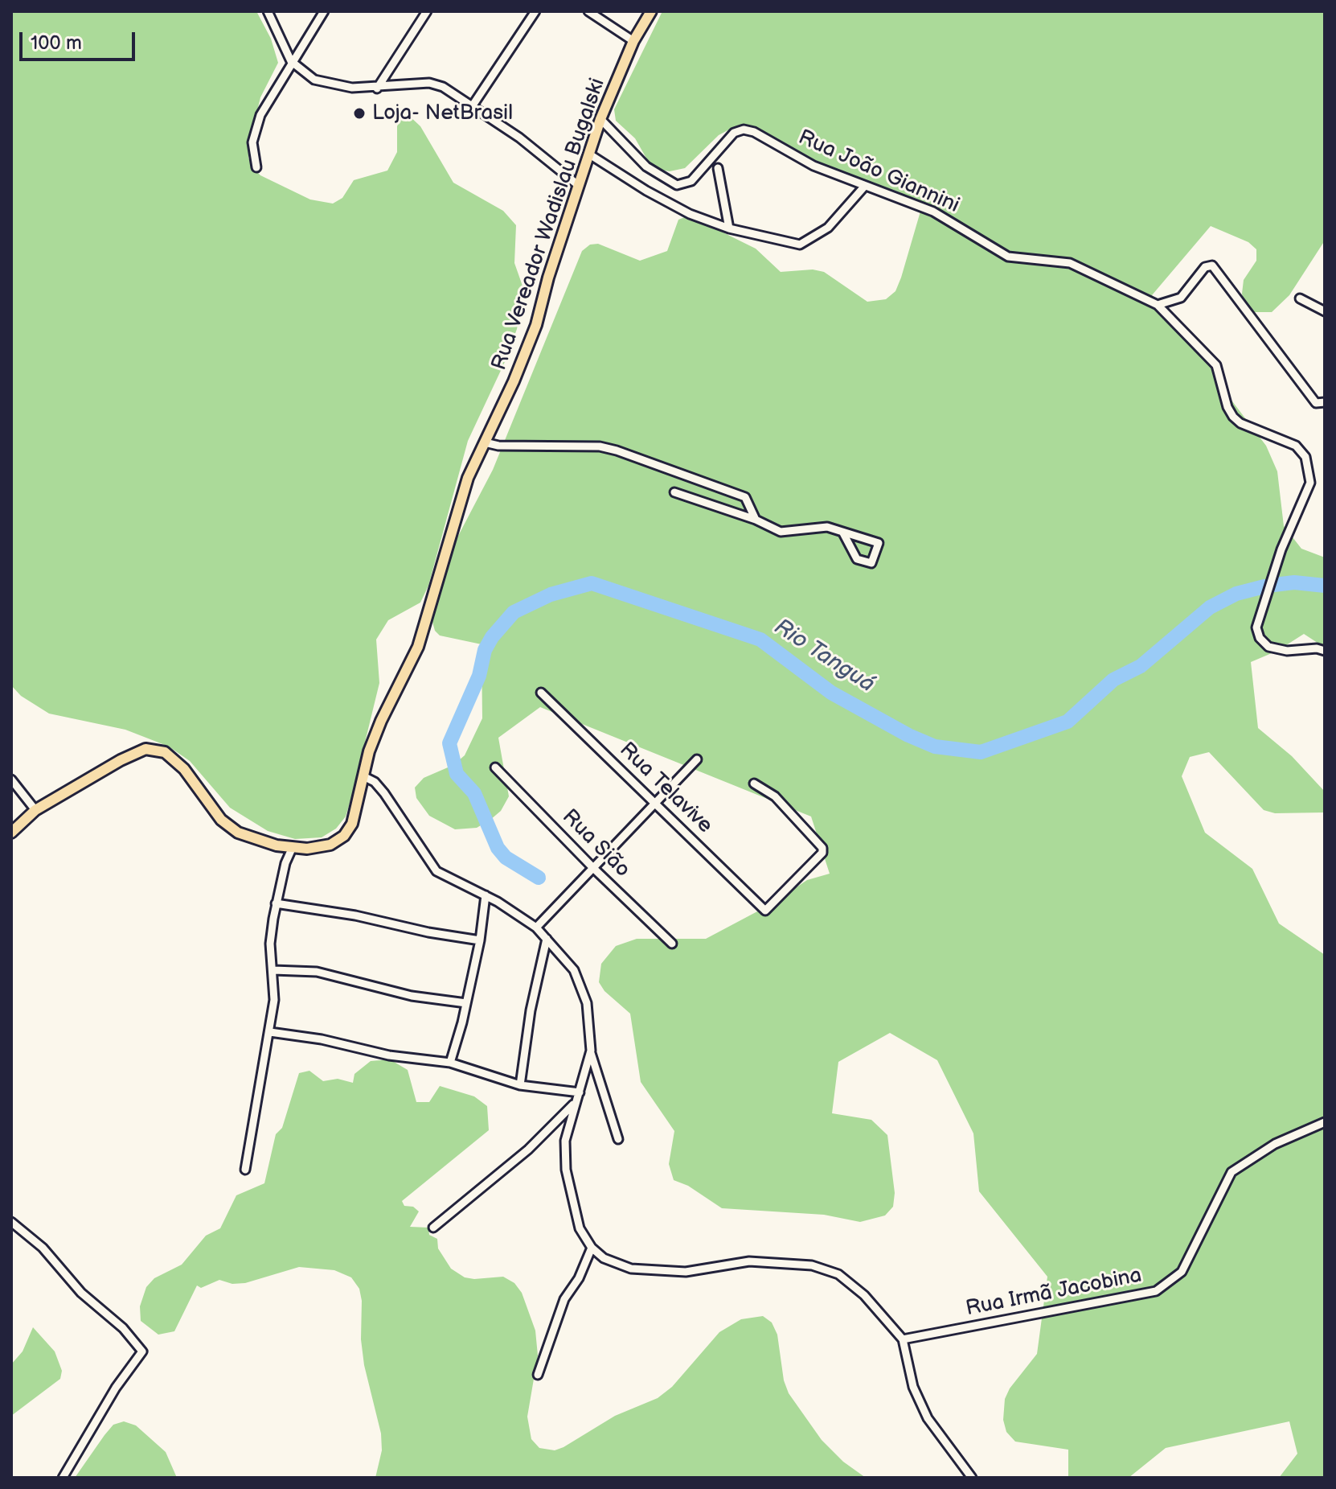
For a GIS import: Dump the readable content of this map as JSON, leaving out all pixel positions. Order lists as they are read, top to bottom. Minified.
{"streets":{"main road":["Rua Vereador Wadislau Bugalski"],"street":["Rua João Giannini","Rua Telavive","Rua Sião","Rua Irmã Jacobina"]},"crossings":[["Rua João Giannini","Rua Vereador Wadislau Bugalski"]],"water":["Rio Tanguá"],"places":["Loja- NetBrasil"],"scale_bar":"100 m"}
